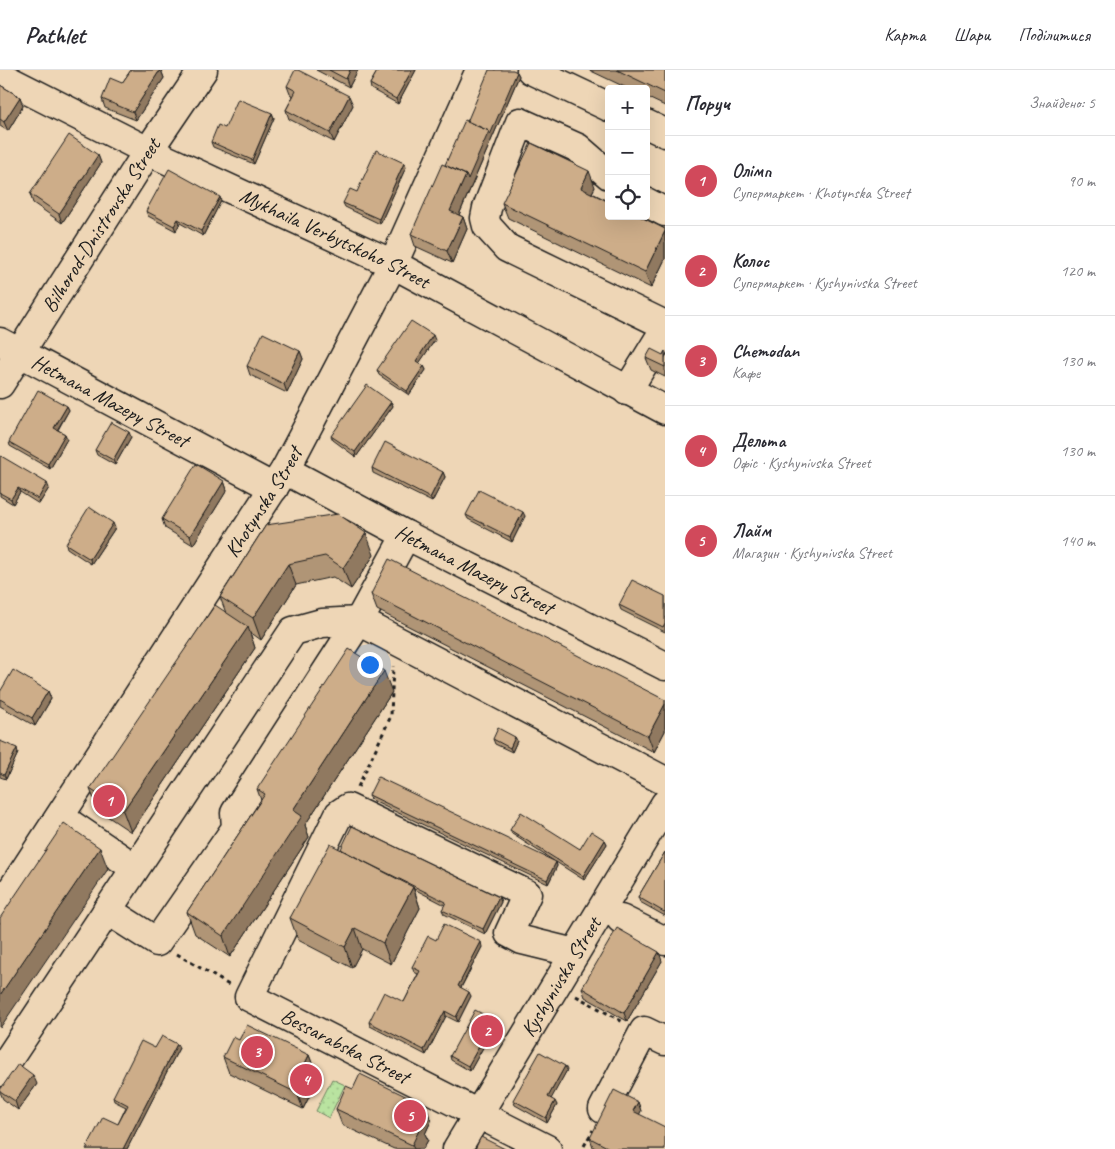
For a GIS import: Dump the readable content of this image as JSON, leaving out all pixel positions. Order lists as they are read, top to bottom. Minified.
{"streets":{"street":["Bilhorod-Dnistrovska Street","Mykhaila Verbytskoho Street","Hetmana Mazepy Street","Khotynska Street","Kyshynivska Street","Bessarabska Street"]},"crossings":[["Bilhorod-Dnistrovska Street","Mykhaila Verbytskoho Street"],["Bilhorod-Dnistrovska Street","Hetmana Mazepy Street"],["Mykhaila Verbytskoho Street","Khotynska Street"],["Hetmana Mazepy Street","Khotynska Street"],["Kyshynivska Street","Bessarabska Street"]],"page":{"header":"Pathlet","nav":["Карта","Шари","Поділитися"],"heading":["Поруч","Знайдено: 5"],"map_buttons":["+","−"],"list":[{"mark":"1","name":"Олімп","note":"Супермаркет · Khotynska Street","value":"90 m"},{"mark":"2","name":"Колос","note":"Супермаркет · Kyshynivska Street","value":"120 m"},{"mark":"3","name":"Chemodan","note":"Кафе","value":"130 m"},{"mark":"4","name":"Дельта","note":"Офіс · Kyshynivska Street","value":"130 m"},{"mark":"5","name":"Лайм","note":"Магазин · Kyshynivska Street","value":"140 m"}],"pins":["1","2","3","4","5"]}}
